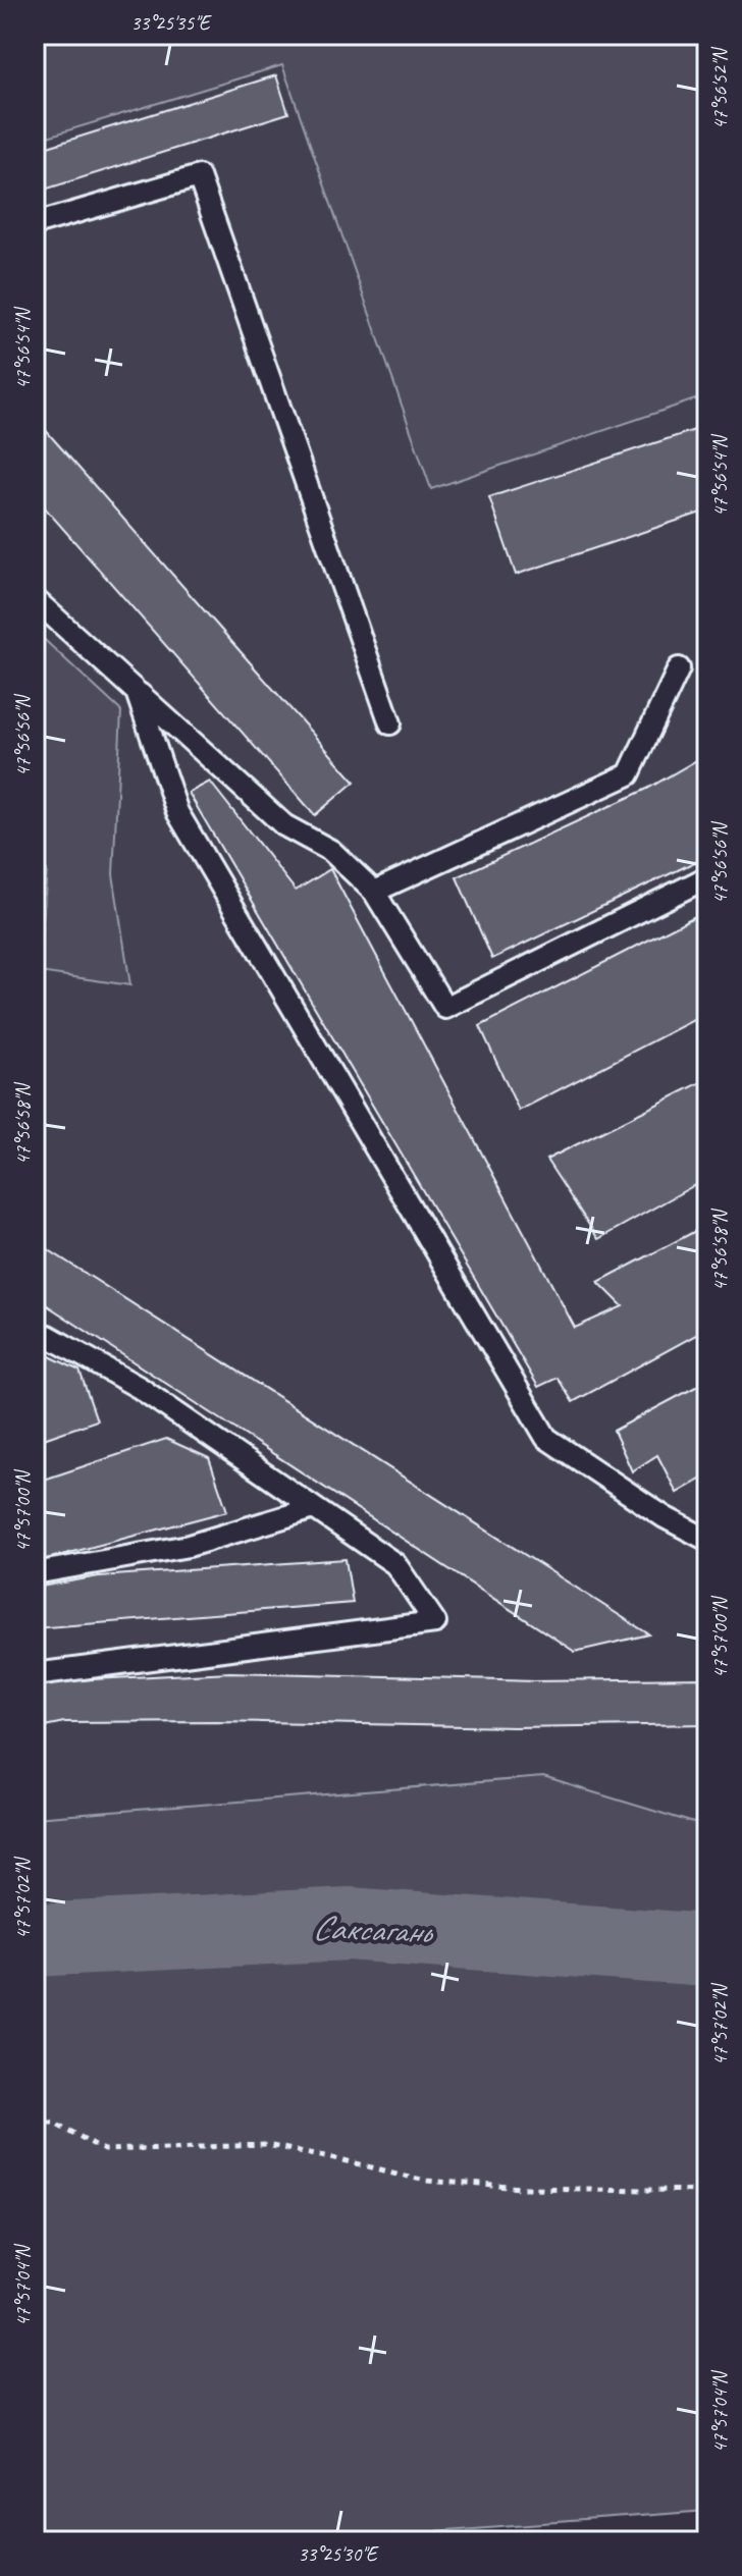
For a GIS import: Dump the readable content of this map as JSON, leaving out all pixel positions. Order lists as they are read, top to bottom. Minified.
{"water":["Саксагань"],"coordinates":["33°25'35\"E","47°56'52\"N","47°56'54\"N","47°56'56\"N","47°56'58\"N","47°57'00\"N","47°57'02\"N","47°57'04\"N","33°25'30\"E"]}
